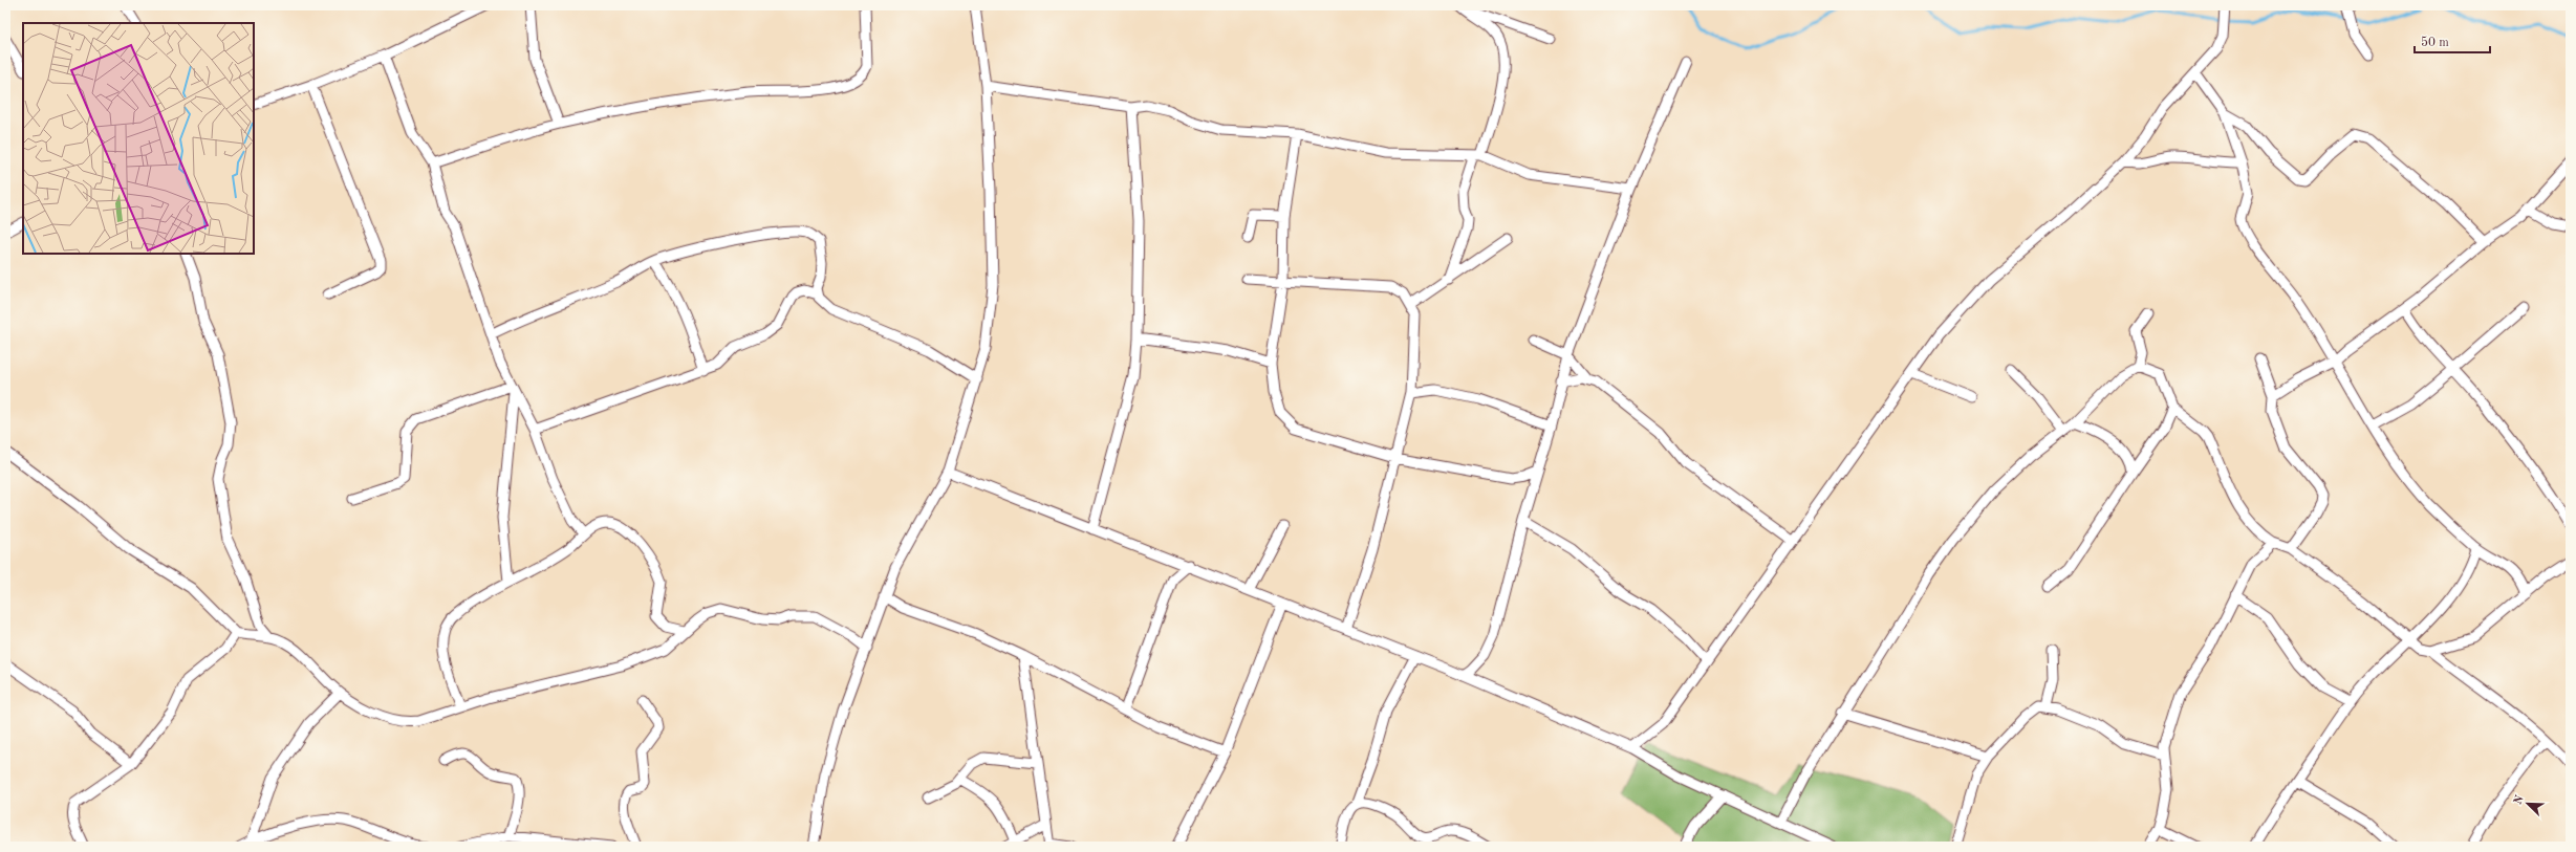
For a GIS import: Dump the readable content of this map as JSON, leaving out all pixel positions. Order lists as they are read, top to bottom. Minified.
{"scale_bar":"50 m","north":"top left"}
